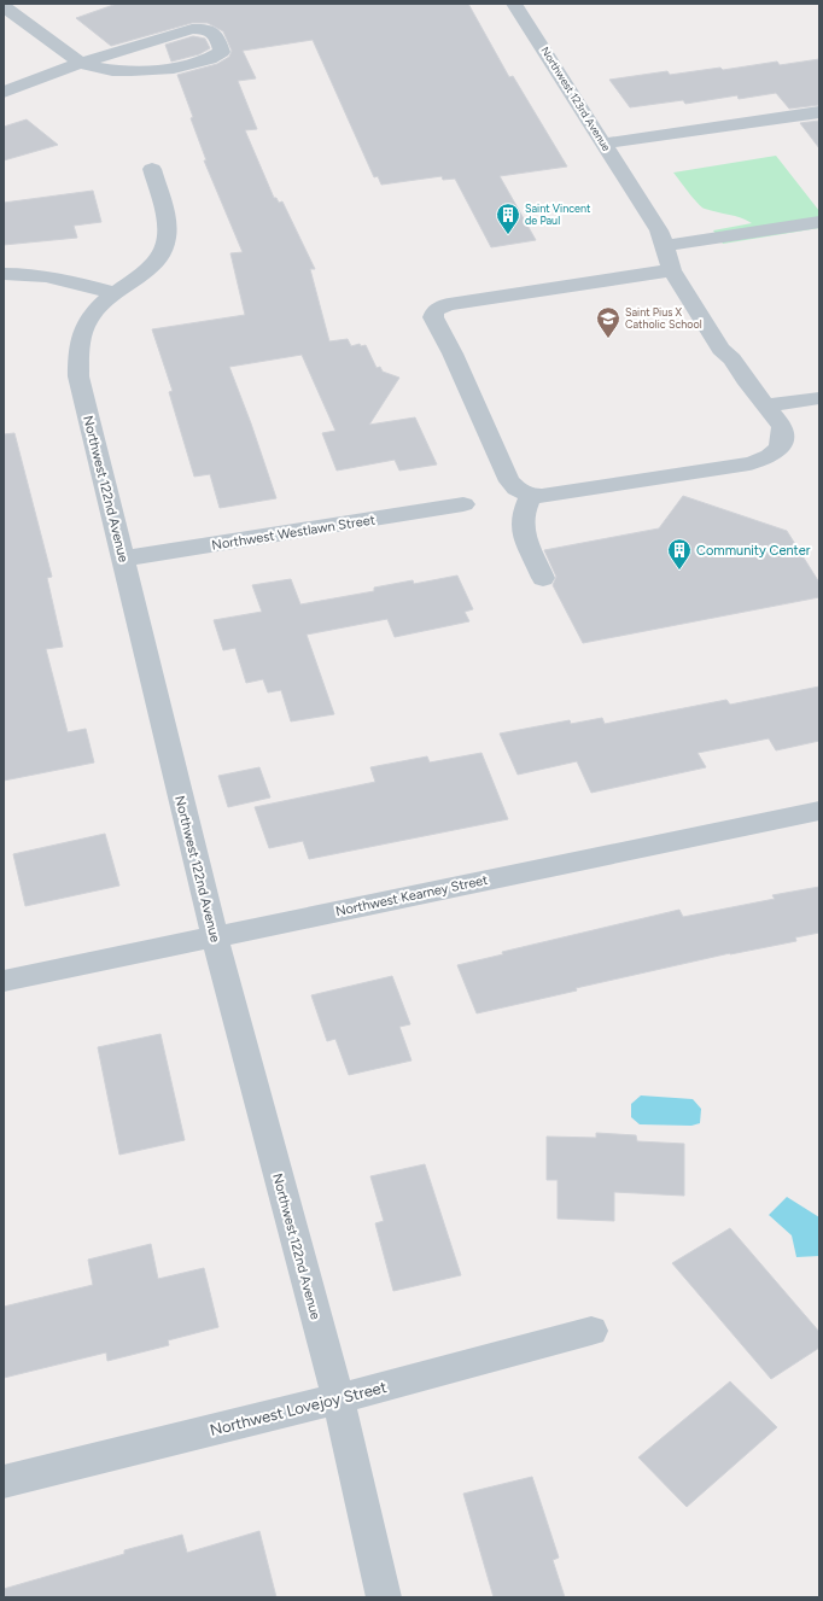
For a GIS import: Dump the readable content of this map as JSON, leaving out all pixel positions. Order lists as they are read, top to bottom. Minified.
{"streets":{"street":["Northwest 123rd Avenue","Northwest 122nd Avenue","Northwest Westlawn Street","Northwest Kearney Street","Northwest Lovejoy Street"]},"crossings":[["Northwest 122nd Avenue","Northwest Westlawn Street"],["Northwest 122nd Avenue","Northwest Kearney Street"],["Northwest 122nd Avenue","Northwest Lovejoy Street"]],"places":{"building":["Saint Vincent de Paul","Community Center"],"school or university":["Saint Pius X Catholic School"]}}
